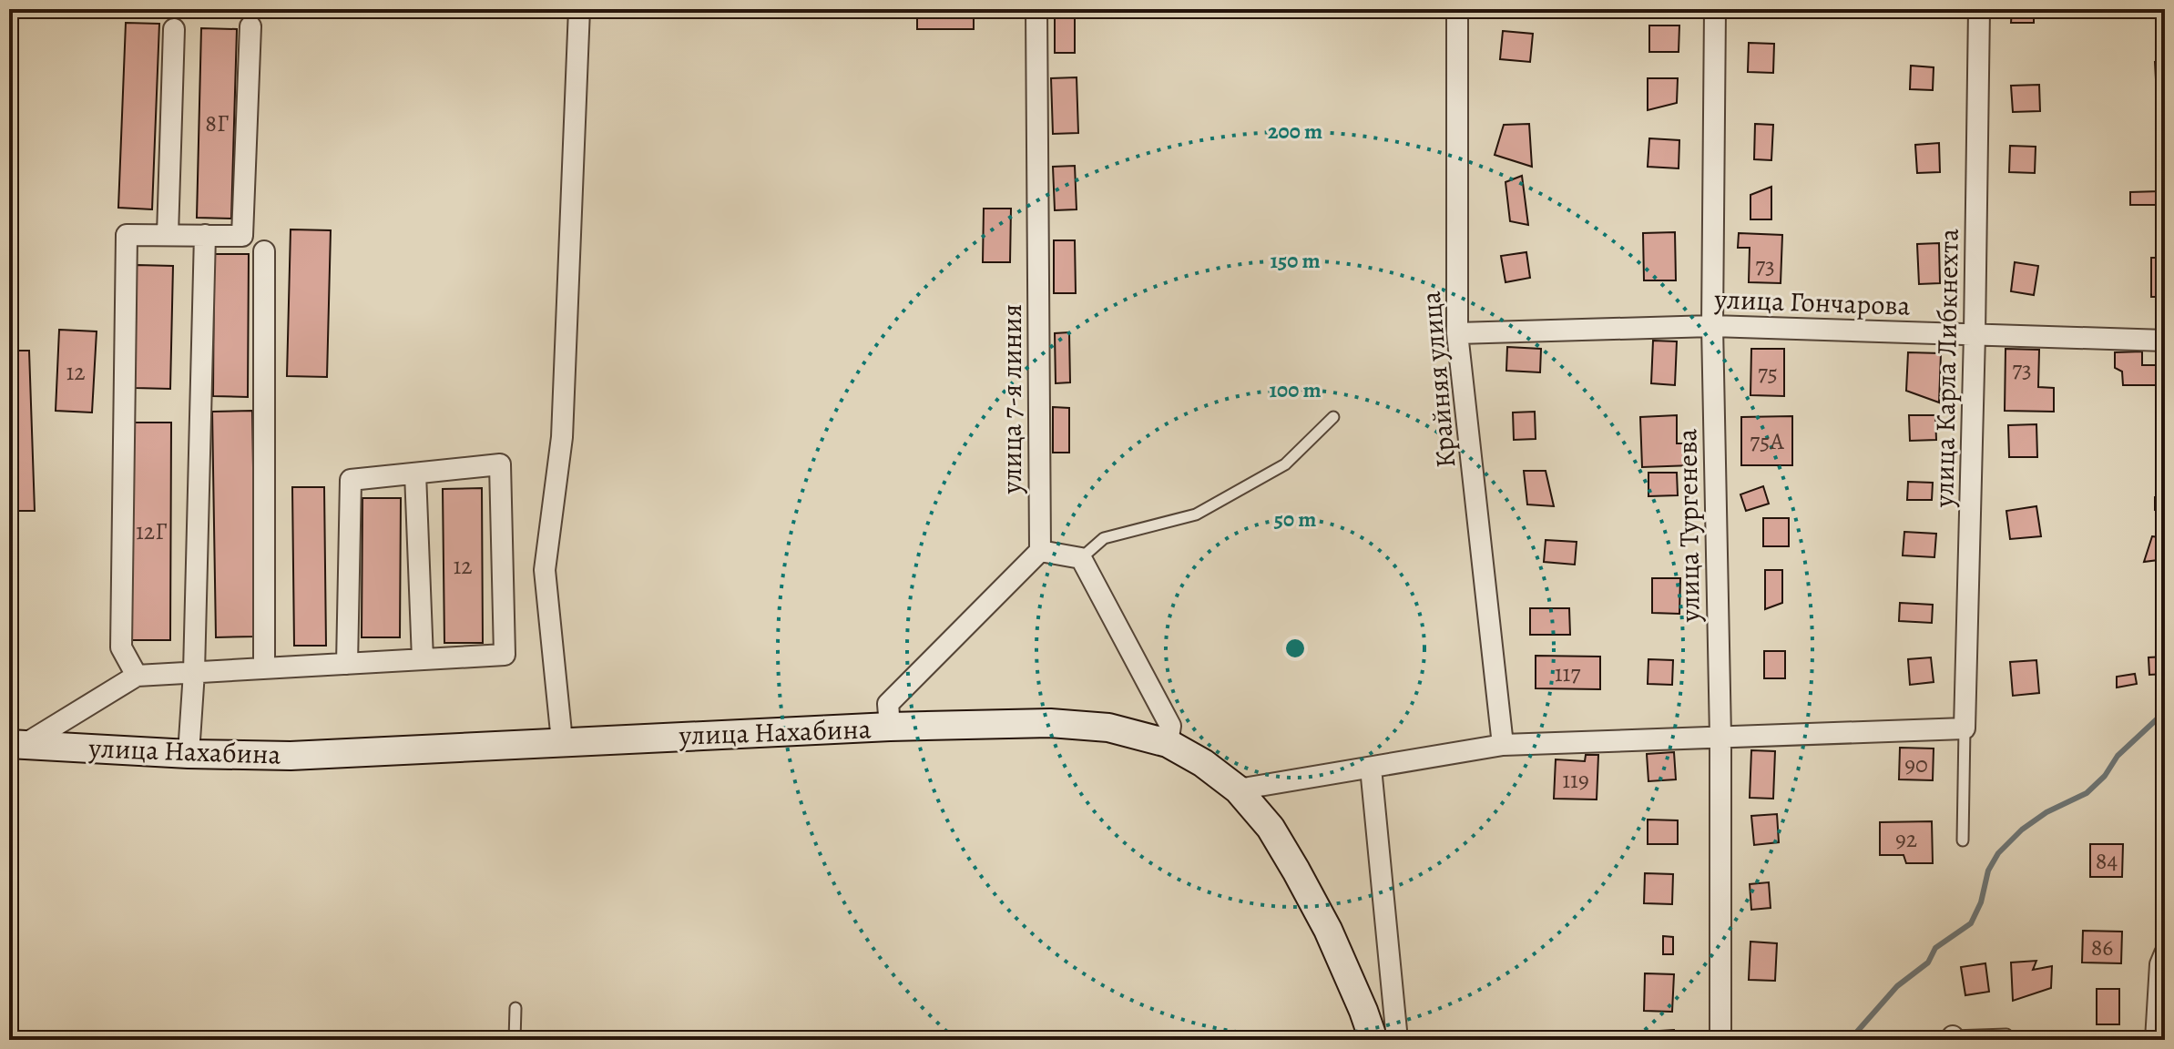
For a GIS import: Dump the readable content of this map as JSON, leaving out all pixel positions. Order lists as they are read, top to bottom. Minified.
{"streets":{"main road":["улица Нахабина"],"street":["улица Гончарова","улица Карла Либкнехта","Крайняя улица","улица 7-я линия","улица Тургенева"]},"crossings":[["улица Гончарова","улица Карла Либкнехта"],["улица Гончарова","Крайняя улица"],["улица Гончарова","улица Тургенева"]],"house_numbers":["8Г","73","73","12","75","75А","12Г","12","117","90","119","92","84","86"],"rings":["200 m","150 m","100 m","50 m"]}
